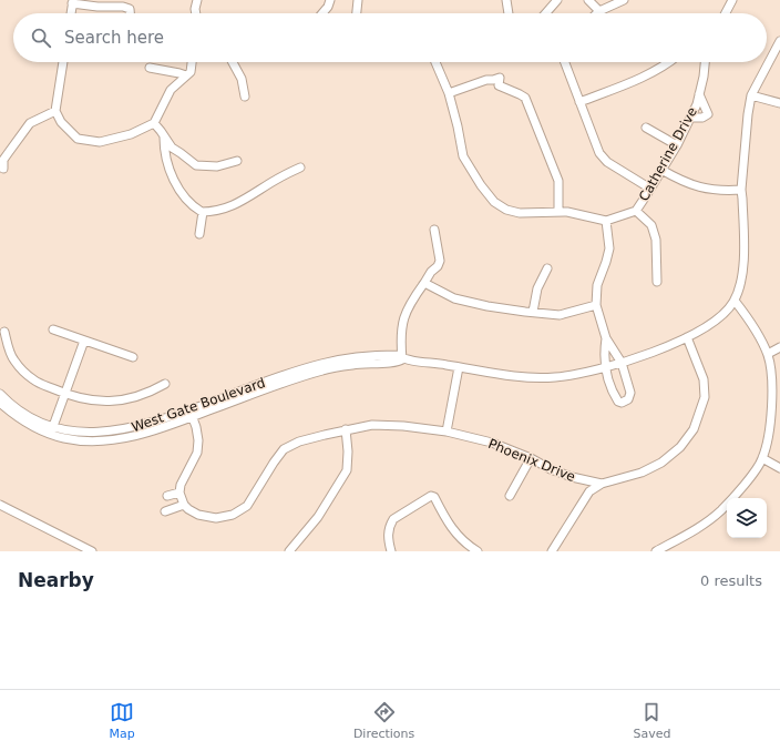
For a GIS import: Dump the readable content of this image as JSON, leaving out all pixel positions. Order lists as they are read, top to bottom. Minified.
{"streets":{"street":["Catherine Drive","West Gate Boulevard","Phoenix Drive"]},"crossings":[["West Gate Boulevard","Phoenix Drive"]],"page":{"search":"Search here","heading":["Nearby","0 results"],"nav":["Map","Directions","Saved"]}}
